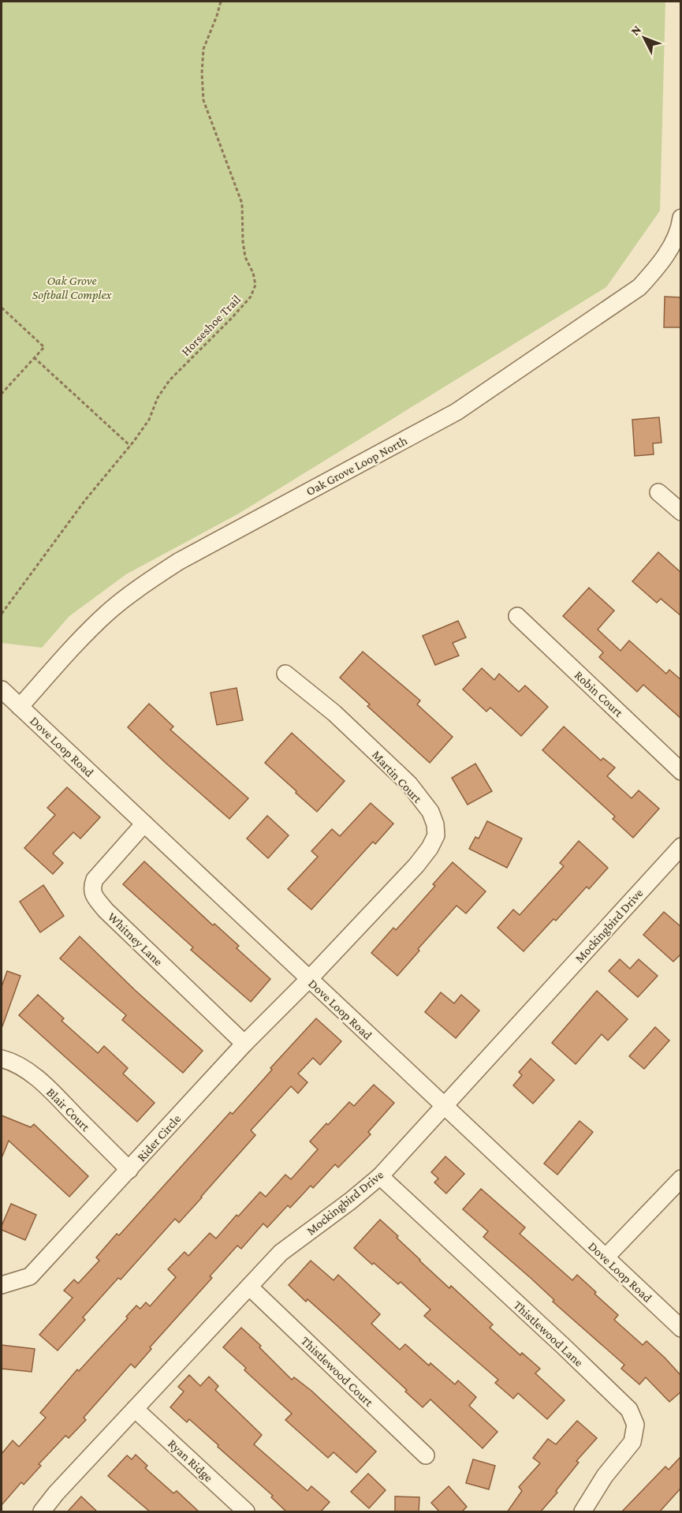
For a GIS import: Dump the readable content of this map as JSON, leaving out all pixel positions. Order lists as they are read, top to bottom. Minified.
{"streets":{"street":["Oak Grove Loop North","Robin Court","Dove Loop Road","Martin Court","Mockingbird Drive","Whitney Lane","Blair Court","Rider Circle","Thistlewood Lane","Thistlewood Court","Ryan Ridge"],"path":["Horseshoe Trail"]},"crossings":[["Oak Grove Loop North","Dove Loop Road"],["Dove Loop Road","Martin Court"],["Dove Loop Road","Mockingbird Drive"],["Dove Loop Road","Whitney Lane"],["Dove Loop Road","Rider Circle"],["Martin Court","Rider Circle"],["Mockingbird Drive","Thistlewood Lane"],["Mockingbird Drive","Thistlewood Court"],["Mockingbird Drive","Ryan Ridge"],["Whitney Lane","Rider Circle"],["Blair Court","Rider Circle"]],"parks":["Oak Grove Softball Complex"],"north":"top left"}
